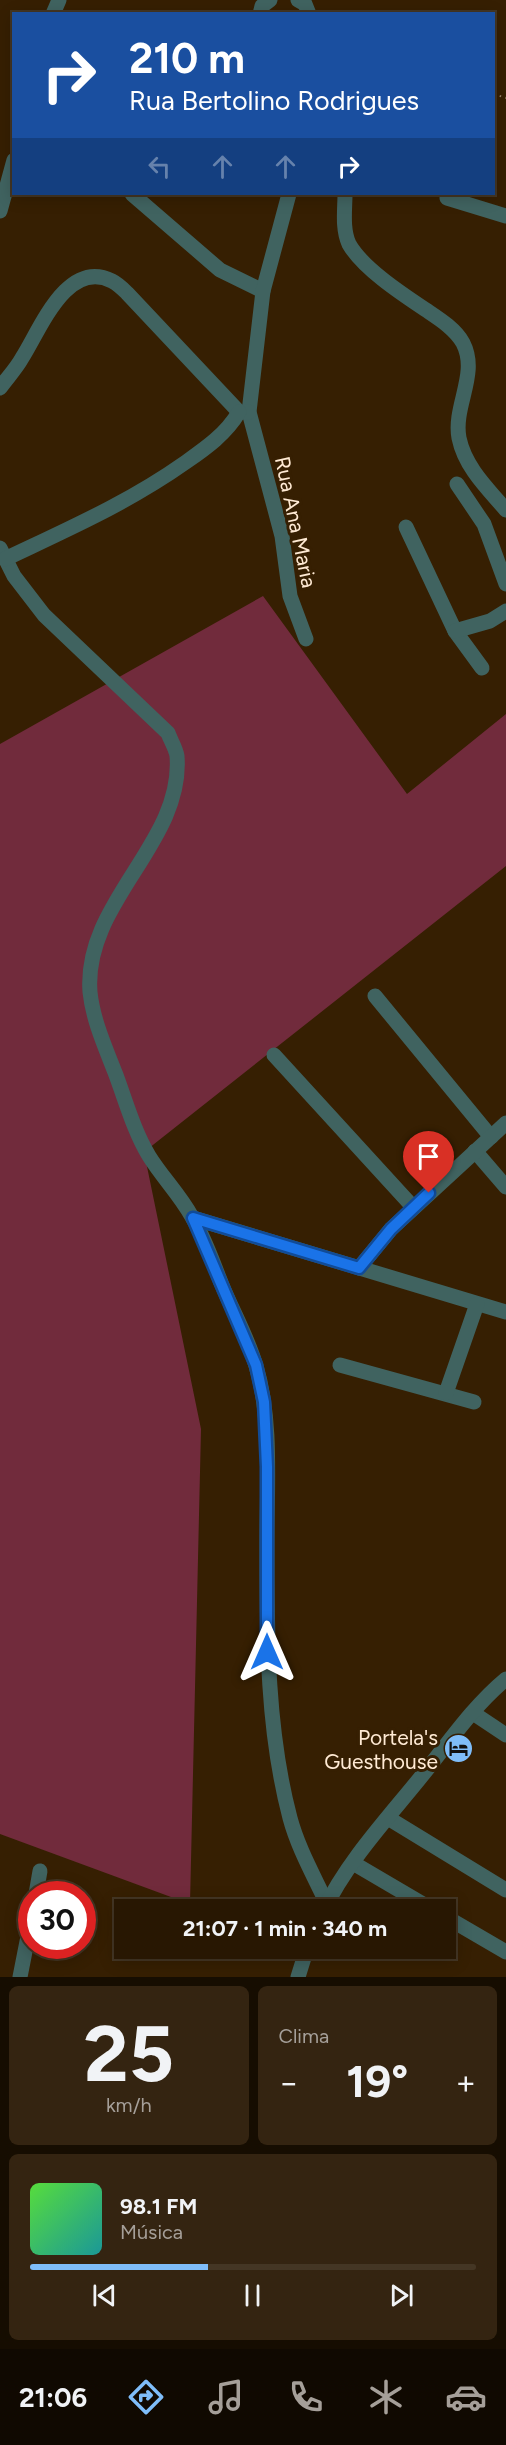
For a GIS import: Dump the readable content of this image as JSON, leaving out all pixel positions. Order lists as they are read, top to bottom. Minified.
{"streets":{"street":["Rua Ana Maria"]},"places":{"hotel":["Portela's Guesthouse"]},"page":{"turn":["210 m","Rua Bertolino Rodrigues"],"limit":"30","trip":"21:07 · 1 min · 340 m","tile":[["25","km/h"],"Clima"],"heat":["−","19°","+"],"song":["98.1 FM","Música"],"tabs":"21:06"}}
